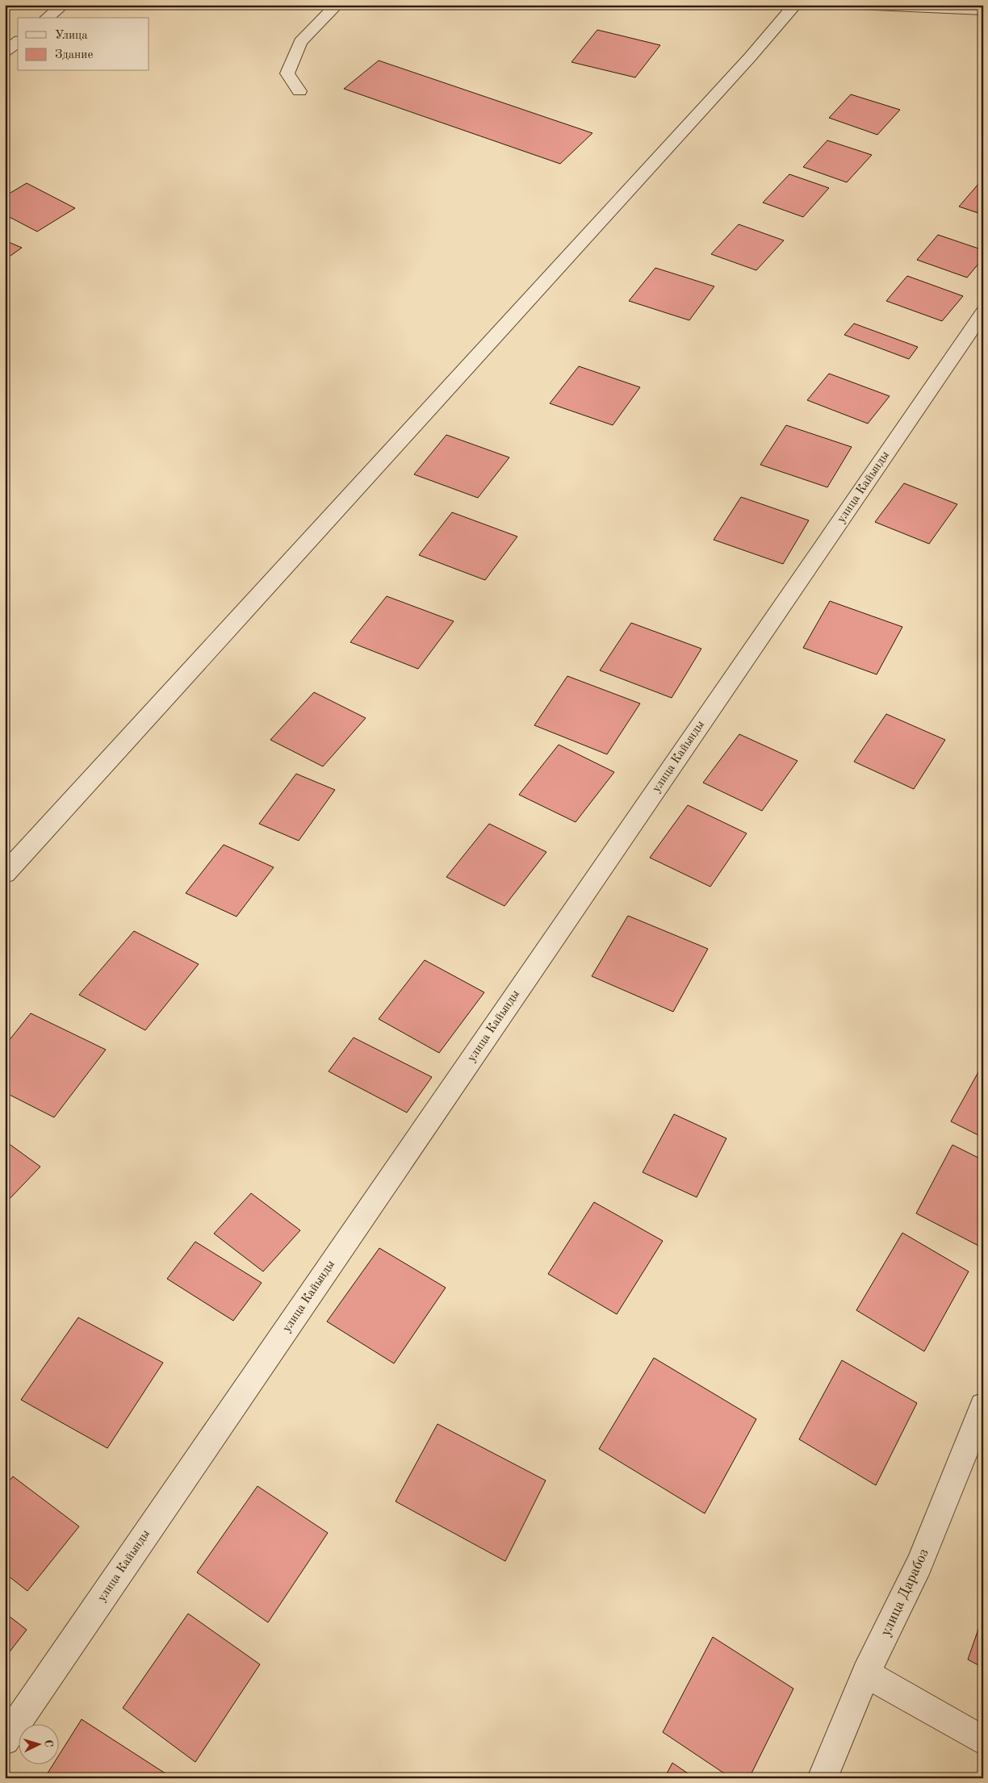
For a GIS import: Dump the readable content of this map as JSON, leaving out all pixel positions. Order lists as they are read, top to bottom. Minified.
{"streets":{"street":["улица Кайынды","улица Дарабоз"]},"legend":["Улица","Здание"],"north":"right"}
